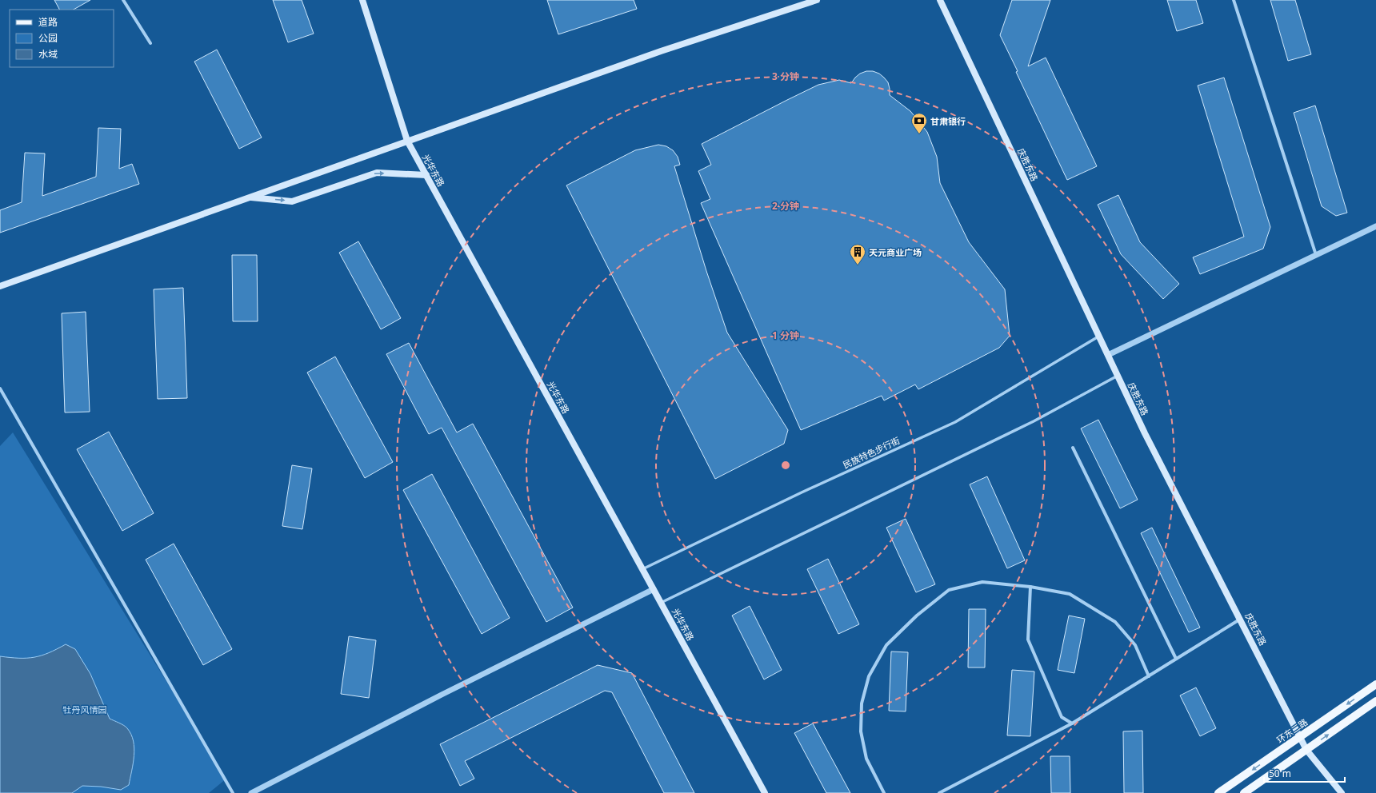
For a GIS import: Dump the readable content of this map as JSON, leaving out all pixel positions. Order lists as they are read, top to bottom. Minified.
{"streets":{"main road":["庆胜东路","光华东路","环东二路"],"street":["民族特色步行街"]},"crossings":[["庆胜东路","民族特色步行街"],["庆胜东路","环东二路"],["光华东路","民族特色步行街"]],"parks":["牡丹风情园"],"places":{"bank":["甘肃银行"],"building":["天元商业广场"]},"legend":["道路","公园","水域"],"scale_bar":"50 m","rings":["3 分钟","2 分钟","1 分钟"]}
